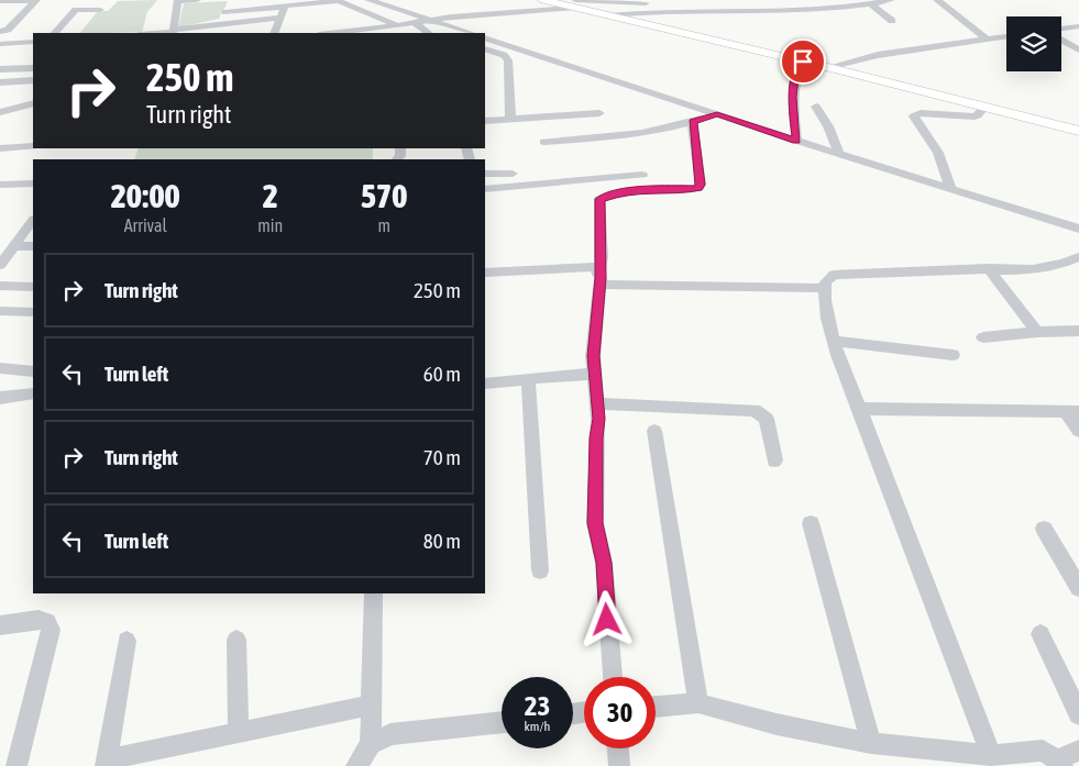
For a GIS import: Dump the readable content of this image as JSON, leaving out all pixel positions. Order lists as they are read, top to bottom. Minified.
{"page":{"turn":["250 m","Turn right"],"eta":["20:00","Arrival","2","min","570","m"],"list":[{"name":"Turn right","value":"250 m"},{"name":"Turn left","value":"60 m"},{"name":"Turn right","value":"70 m"},{"name":"Turn left","value":"80 m"}],"speed":"23 km/h","limit":"30"}}
